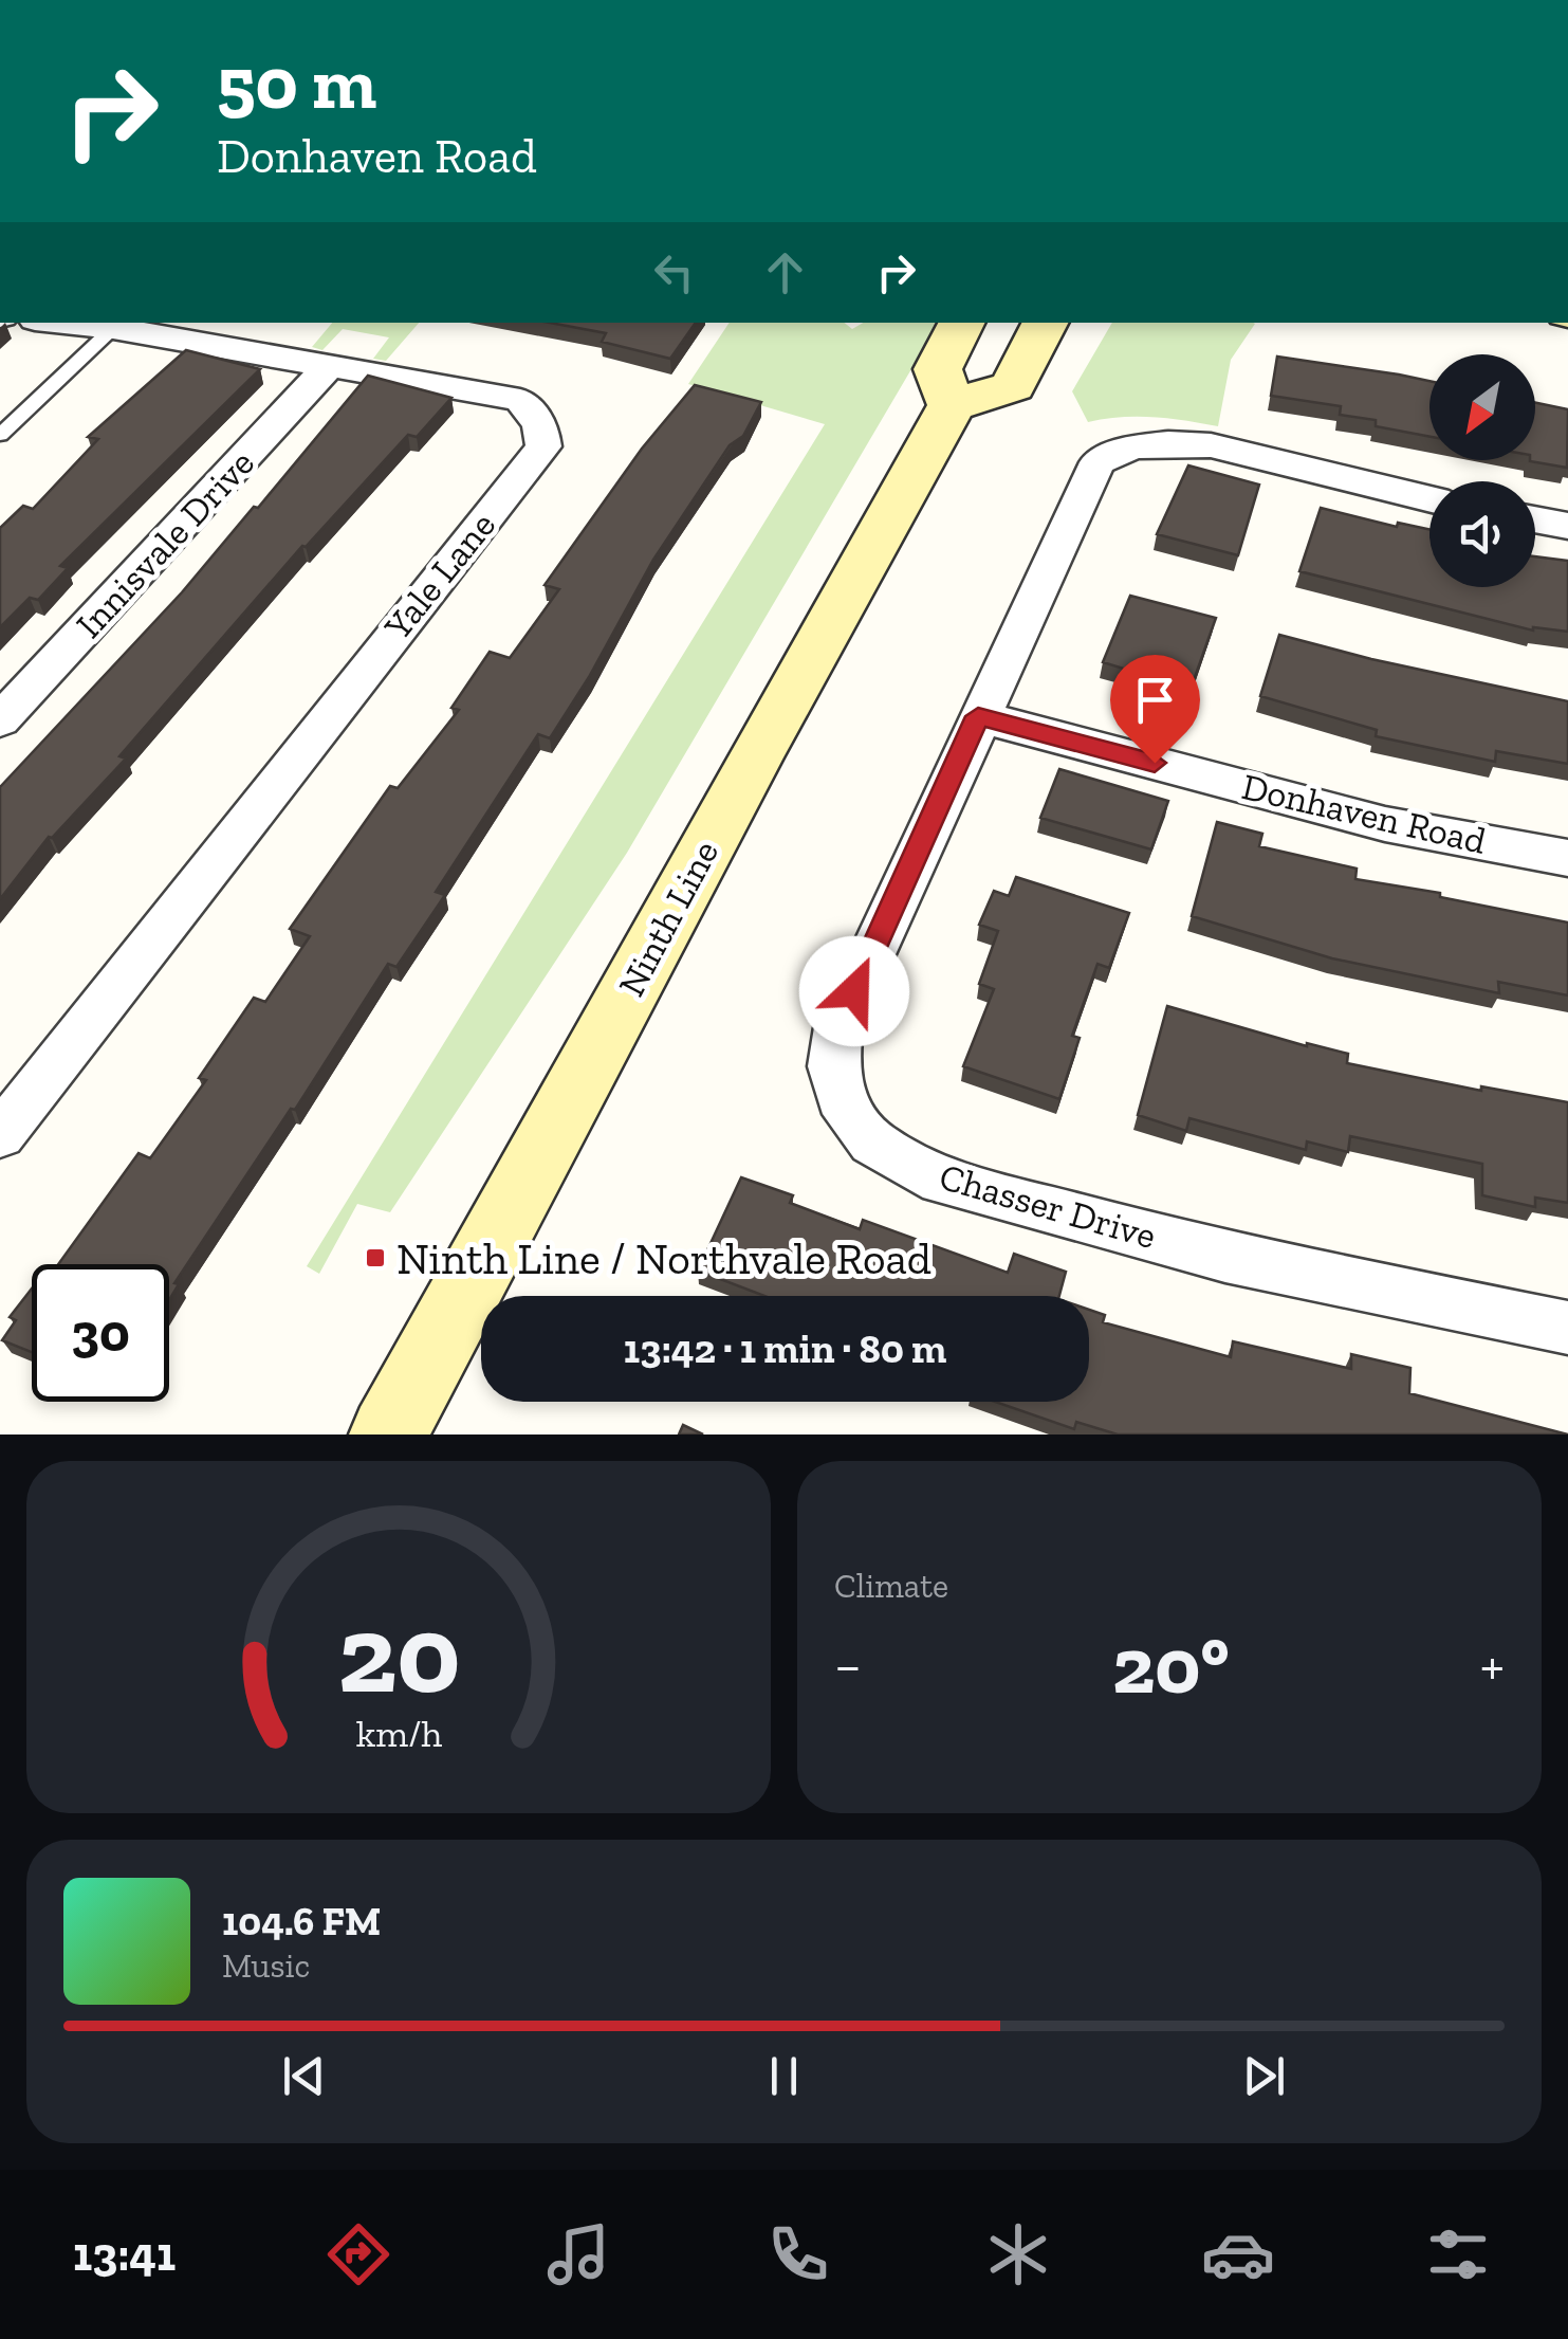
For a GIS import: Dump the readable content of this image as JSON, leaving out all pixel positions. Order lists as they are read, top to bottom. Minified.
{"streets":{"main road":["Ninth Line"],"street":["Innisvale Drive","Yale Lane","Donhaven Road","Chasser Drive"]},"crossings":[["Innisvale Drive","Yale Lane"],["Donhaven Road","Chasser Drive"]],"places":{"transit":["Ninth Line / Northvale Road"]},"north":"bottom left","page":{"turn":["50 m","Donhaven Road"],"limit":"30","trip":"13:42 · 1 min · 80 m","tile":"Climate","heat":["−","20°","+"],"song":["104.6 FM","Music"],"tabs":"13:41","gauge":["20","km/h"]}}
